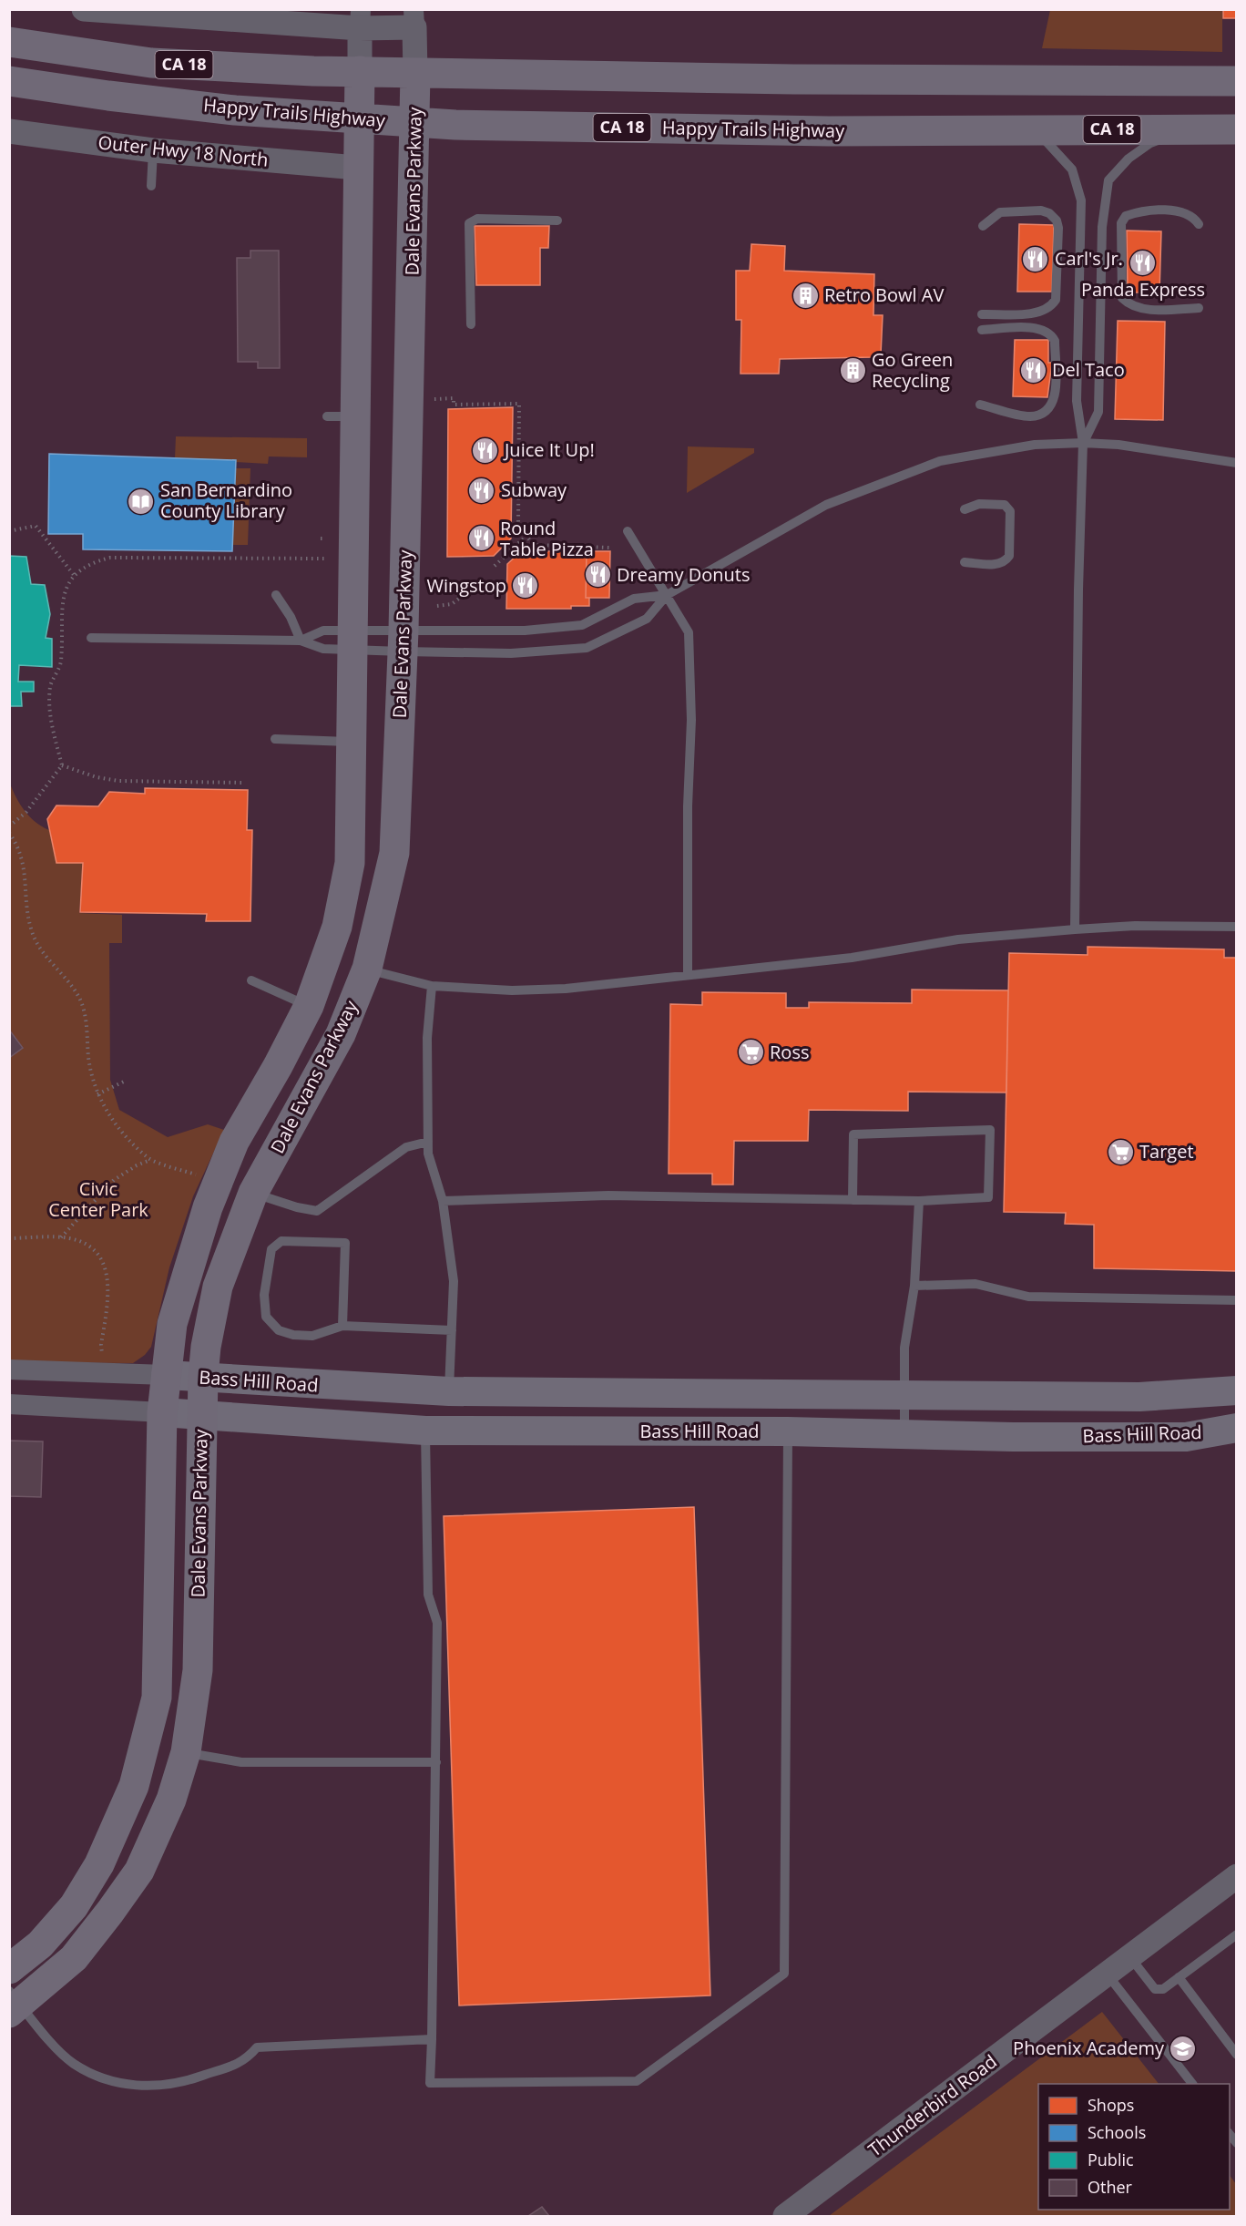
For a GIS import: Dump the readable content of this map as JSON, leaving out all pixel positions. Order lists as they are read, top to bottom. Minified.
{"streets":{"main road":["CA 18","Happy Trails Highway","Dale Evans Parkway","Bass Hill Road"],"street":["Outer Hwy 18 North","Thunderbird Road"]},"crossings":[["CA 18","Dale Evans Parkway"],["Happy Trails Highway","Dale Evans Parkway"],["Outer Hwy 18 North","Dale Evans Parkway"],["Dale Evans Parkway","Bass Hill Road"]],"parks":["Civic Center Park"],"places":{"restaurant":["Carl's Jr.","Panda Express","Del Taco","Juice It Up!","Subway","Round Table Pizza","Dreamy Donuts","Wingstop"],"building":["Retro Bowl AV","Go Green Recycling"],"library":["San Bernardino County Library"],"supermarket":["Ross","Target"],"school or university":["Phoenix Academy"]},"legend":["Shops","Schools","Public","Other"]}
